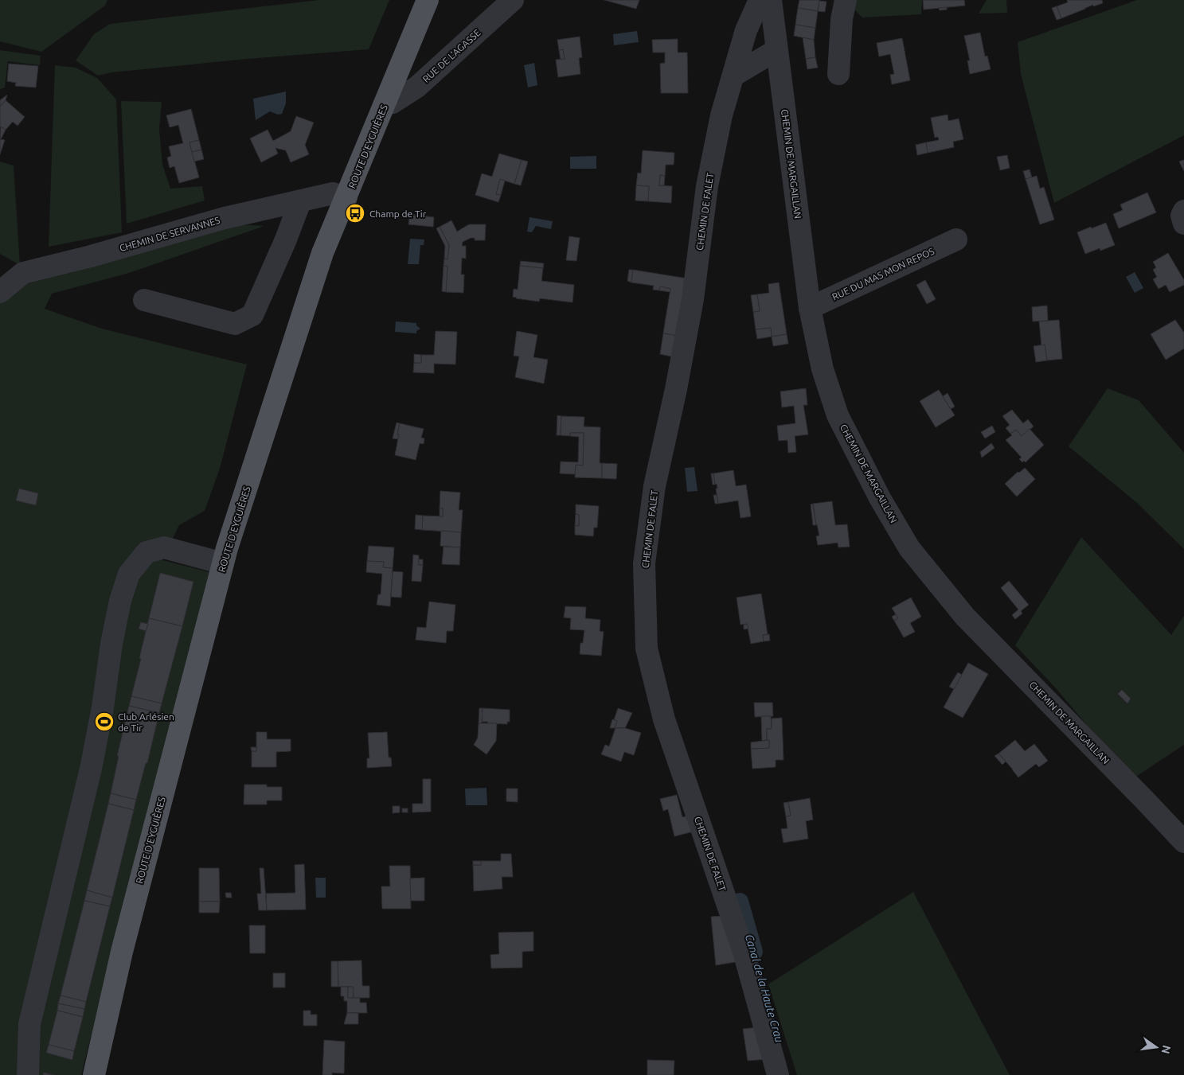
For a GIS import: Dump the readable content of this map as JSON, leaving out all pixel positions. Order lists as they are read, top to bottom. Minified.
{"streets":{"main road":["ROUTE D'EYGUIÈRES"],"street":["RUE DE L'AGASSE","CHEMIN DE MARGAILLAN","CHEMIN DE FALET","CHEMIN DE SERVANNES","RUE DU MAS MON REPOS"]},"crossings":[["RUE DE L'AGASSE","ROUTE D'EYGUIÈRES"],["ROUTE D'EYGUIÈRES","CHEMIN DE SERVANNES"],["CHEMIN DE MARGAILLAN","RUE DU MAS MON REPOS"]],"water":["Canal de la Haute Crau"],"places":{"bus stop":["Champ de Tir"],"sports":["Club Arlésien de Tir"]},"north":"right"}
